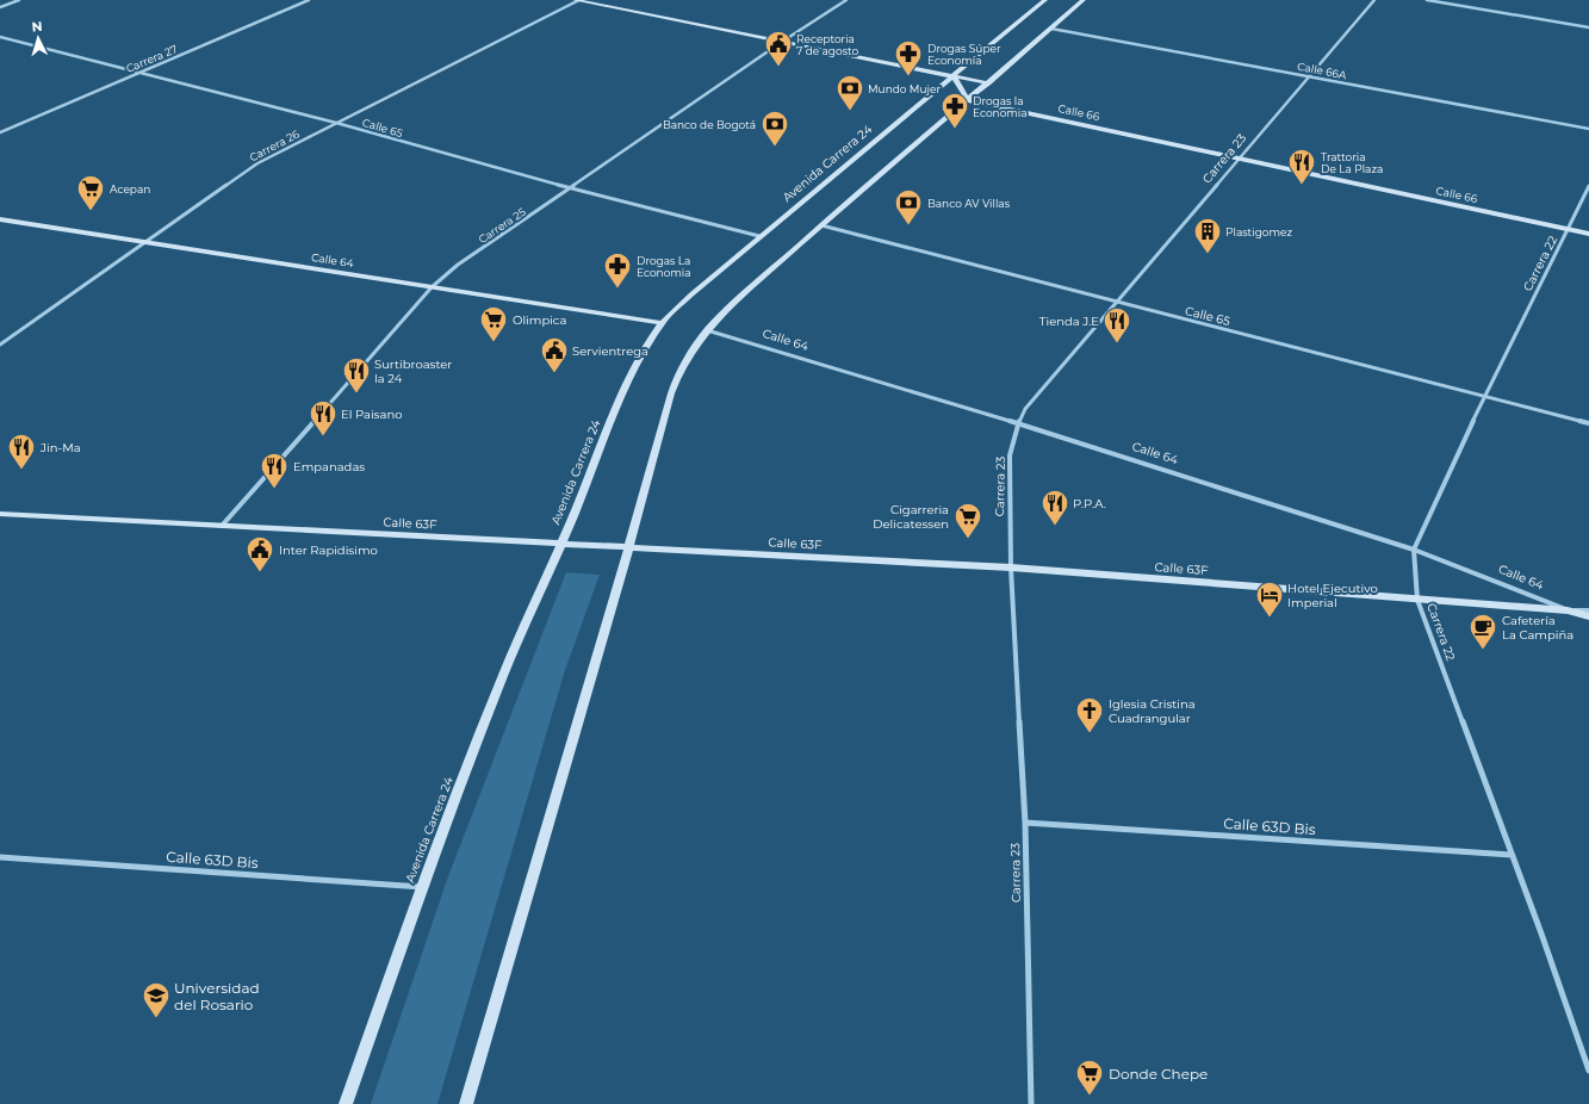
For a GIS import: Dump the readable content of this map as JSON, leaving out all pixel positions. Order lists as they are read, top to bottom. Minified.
{"streets":{"main road":["Calle 66","Avenida Carrera 24","Calle 64","Calle 63F"],"street":["Carrera 27","Calle 66A","Calle 65","Carrera 26","Carrera 23","Carrera 25","Carrera 22","Calle 63D Bis"]},"crossings":[["Carrera 27","Calle 65"],["Calle 66A","Carrera 23"],["Calle 66","Carrera 23"],["Calle 66","Carrera 22"],["Calle 65","Carrera 26"],["Calle 65","Carrera 23"],["Calle 65","Avenida Carrera 24"],["Calle 65","Carrera 25"],["Calle 65","Carrera 22"],["Carrera 26","Calle 64"],["Carrera 23","Calle 64"],["Carrera 23","Calle 63F"],["Carrera 23","Calle 63D Bis"],["Avenida Carrera 24","Calle 64"],["Avenida Carrera 24","Calle 63F"],["Avenida Carrera 24","Calle 63D Bis"],["Carrera 25","Calle 64"],["Carrera 25","Calle 63F"],["Calle 64","Carrera 22"],["Calle 64","Calle 63F"],["Carrera 22","Calle 63F"],["Carrera 22","Calle 63D Bis"]],"places":{"public building":["Receptoria 7 de agosto","Servientrega","Inter Rapidisimo"],"pharmacy":["Drogas Súper Economía","Drogas la Economia","Drogas La Economia"],"bank":["Mundo Mujer","Banco de Bogotá","Banco AV Villas"],"restaurant":["Trattoria De La Plaza","Tienda J.E","Surtibroaster la 24","El Paisano","Jin-Ma","Empanadas","P.P.A."],"supermarket":["Acepan","Olimpica","Cigarreria Delicatessen","Donde Chepe"],"building":["Plastigomez"],"hotel":["Hotel Ejecutivo Imperial"],"cafe":["Cafetería La Campiña"],"church":["Iglesia Cristina Cuadrangular"],"school or university":["Universidad del Rosario"]},"north":"top"}
